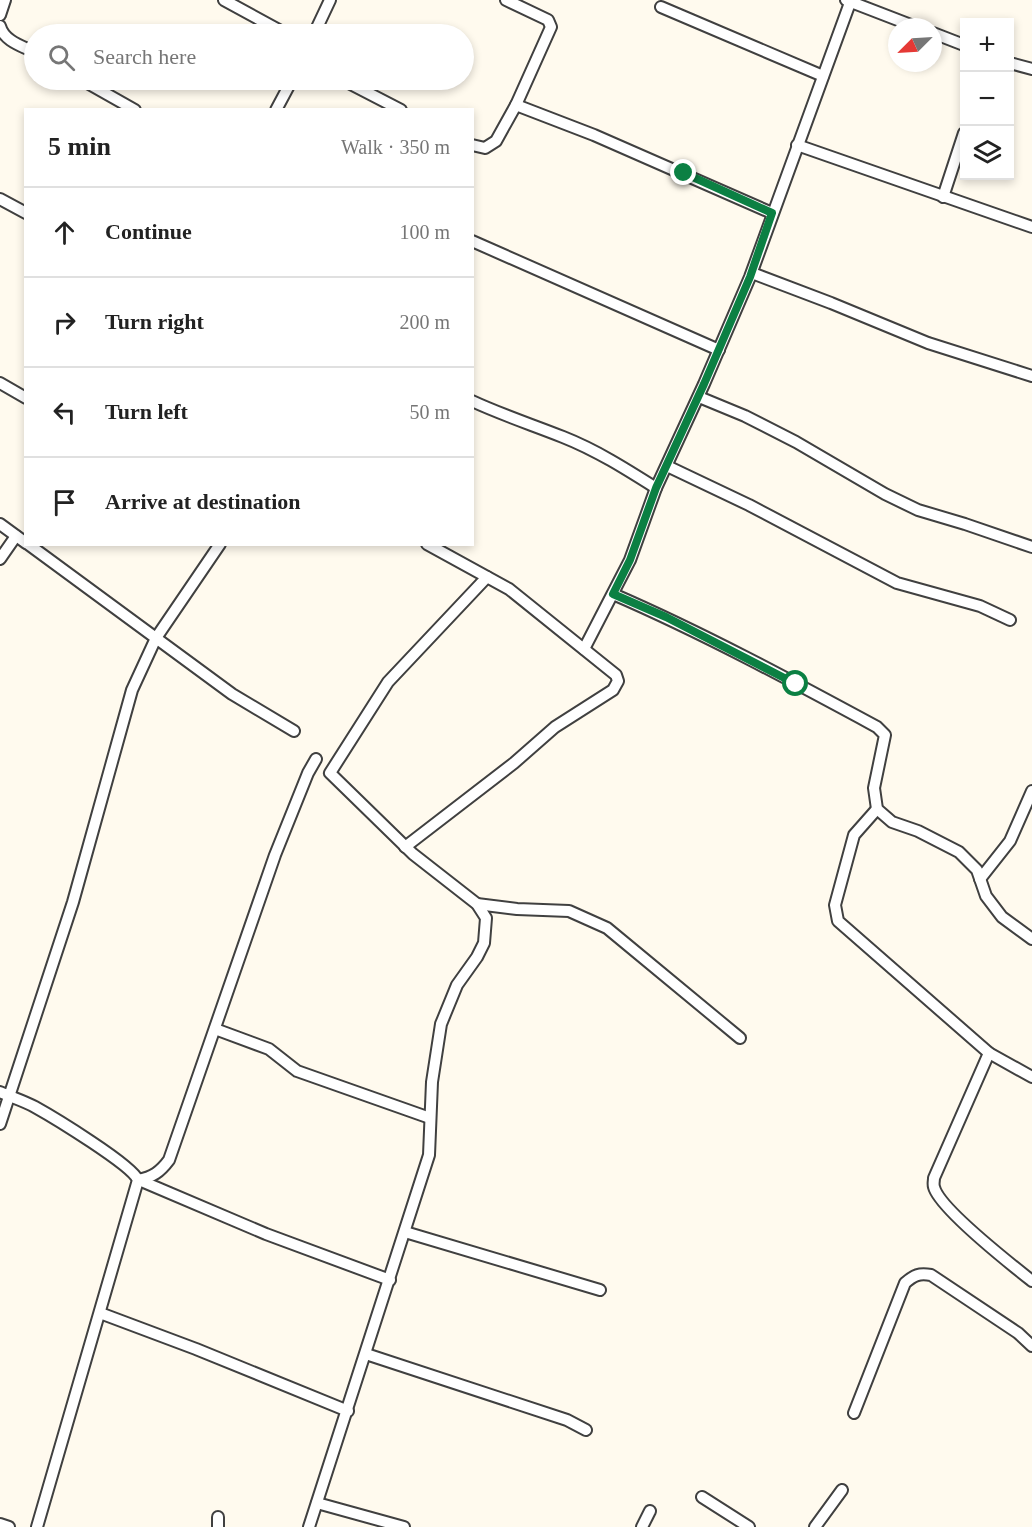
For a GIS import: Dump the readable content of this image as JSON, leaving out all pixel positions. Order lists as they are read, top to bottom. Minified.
{"north":"bottom left","page":{"map_buttons":["+","−"],"search":"Search here","heading":["5 min","Walk · 350 m"],"list":[["Continue","100 m"],["Turn right","200 m"],["Turn left","50 m"],"Arrive at destination"]}}
